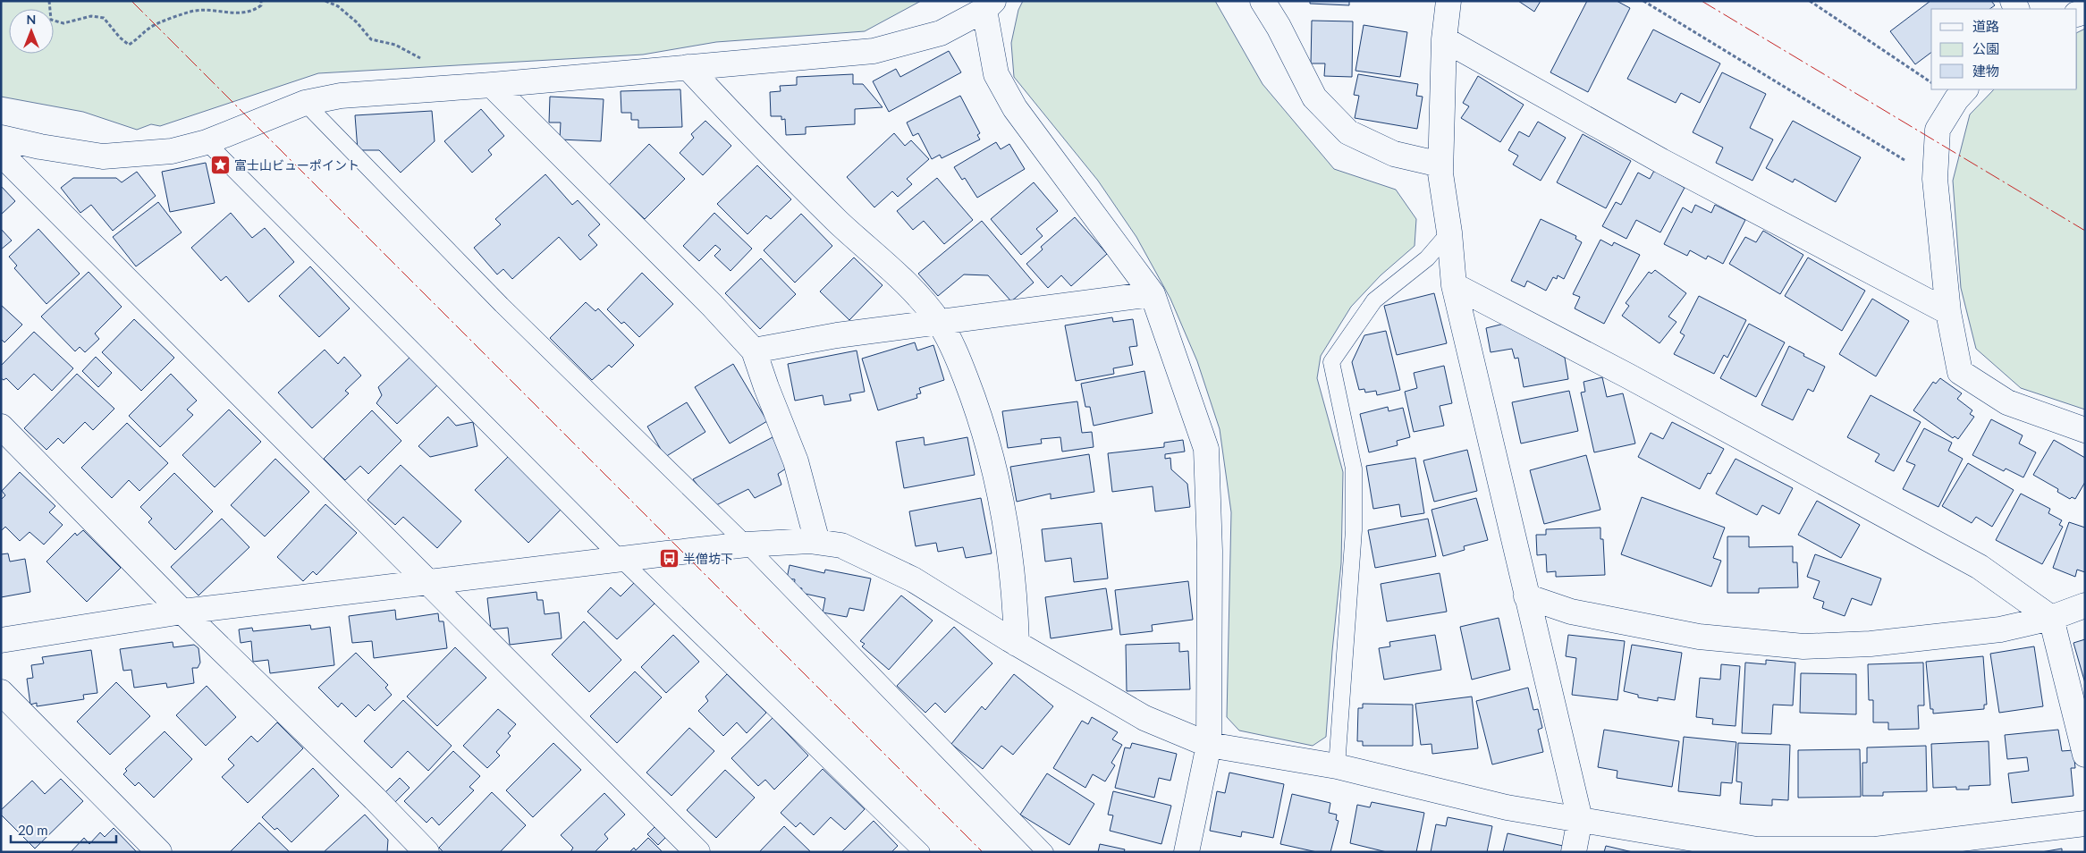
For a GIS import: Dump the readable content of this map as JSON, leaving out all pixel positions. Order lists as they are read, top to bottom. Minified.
{"places":{"place":["富士山ビューポイント"],"bus stop":["半僧坊下"]},"legend":["道路","公園","建物"],"scale_bar":"20 m","north":"top"}
